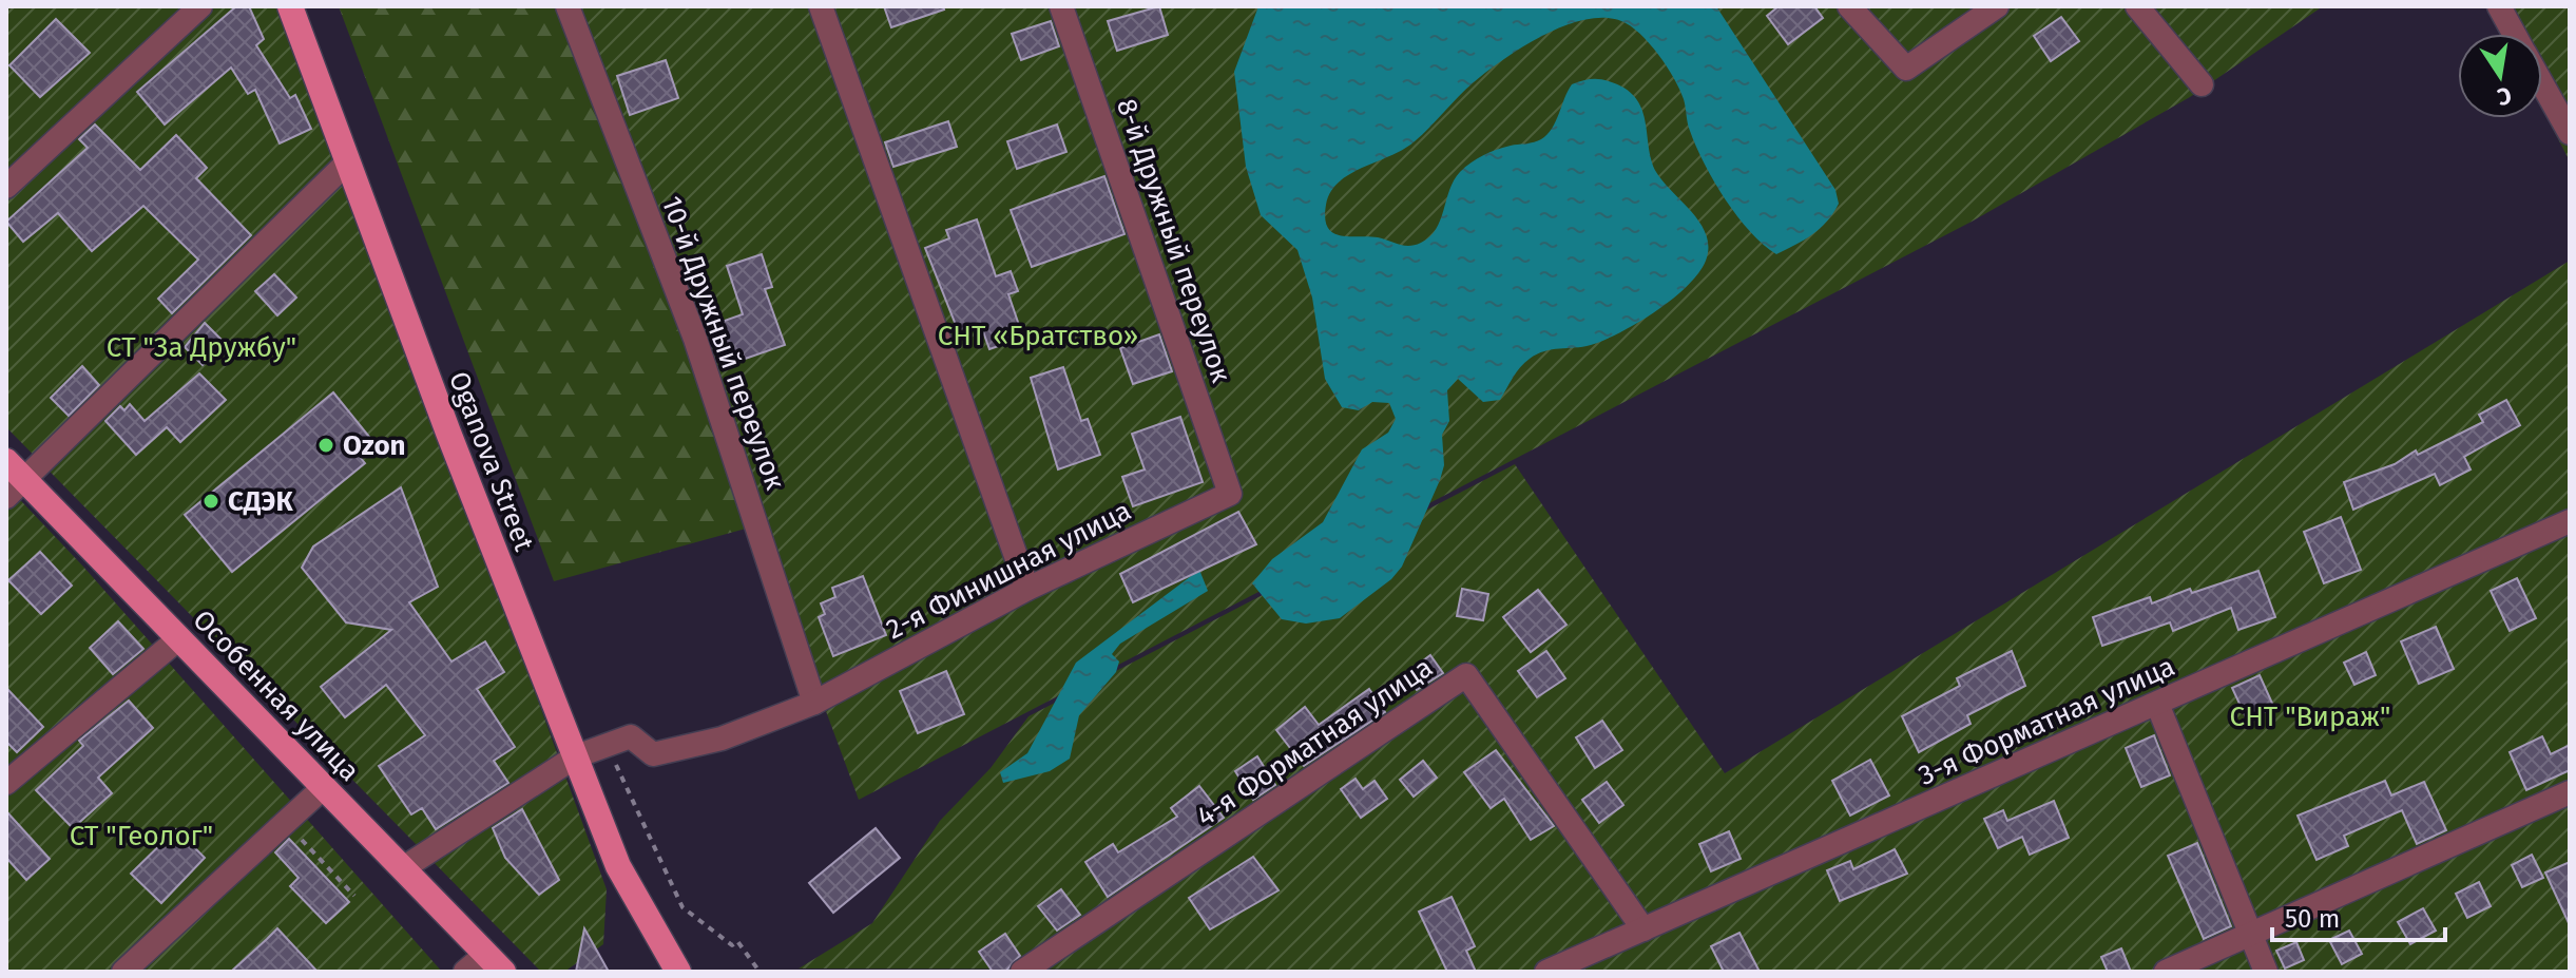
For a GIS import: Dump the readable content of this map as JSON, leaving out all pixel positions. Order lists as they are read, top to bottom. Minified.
{"streets":{"main road":["Oganova Street","Особенная улица"],"lane":["8-й Дружный переулок","10-й Дружный переулок","2-я Финишная улица","3-я Форматная улица","4-я Форматная улица"]},"crossings":[["8-й Дружный переулок","2-я Финишная улица"],["10-й Дружный переулок","2-я Финишная улица"],["Oganova Street","2-я Финишная улица"],["3-я Форматная улица","4-я Форматная улица"]],"parks":["СНТ «Братство»","СТ \"За Дружбу\"","СНТ \"Вираж\"","СТ \"Геолог\""],"places":["Ozon","СДЭК"],"scale_bar":"50 m","north":"bottom"}
